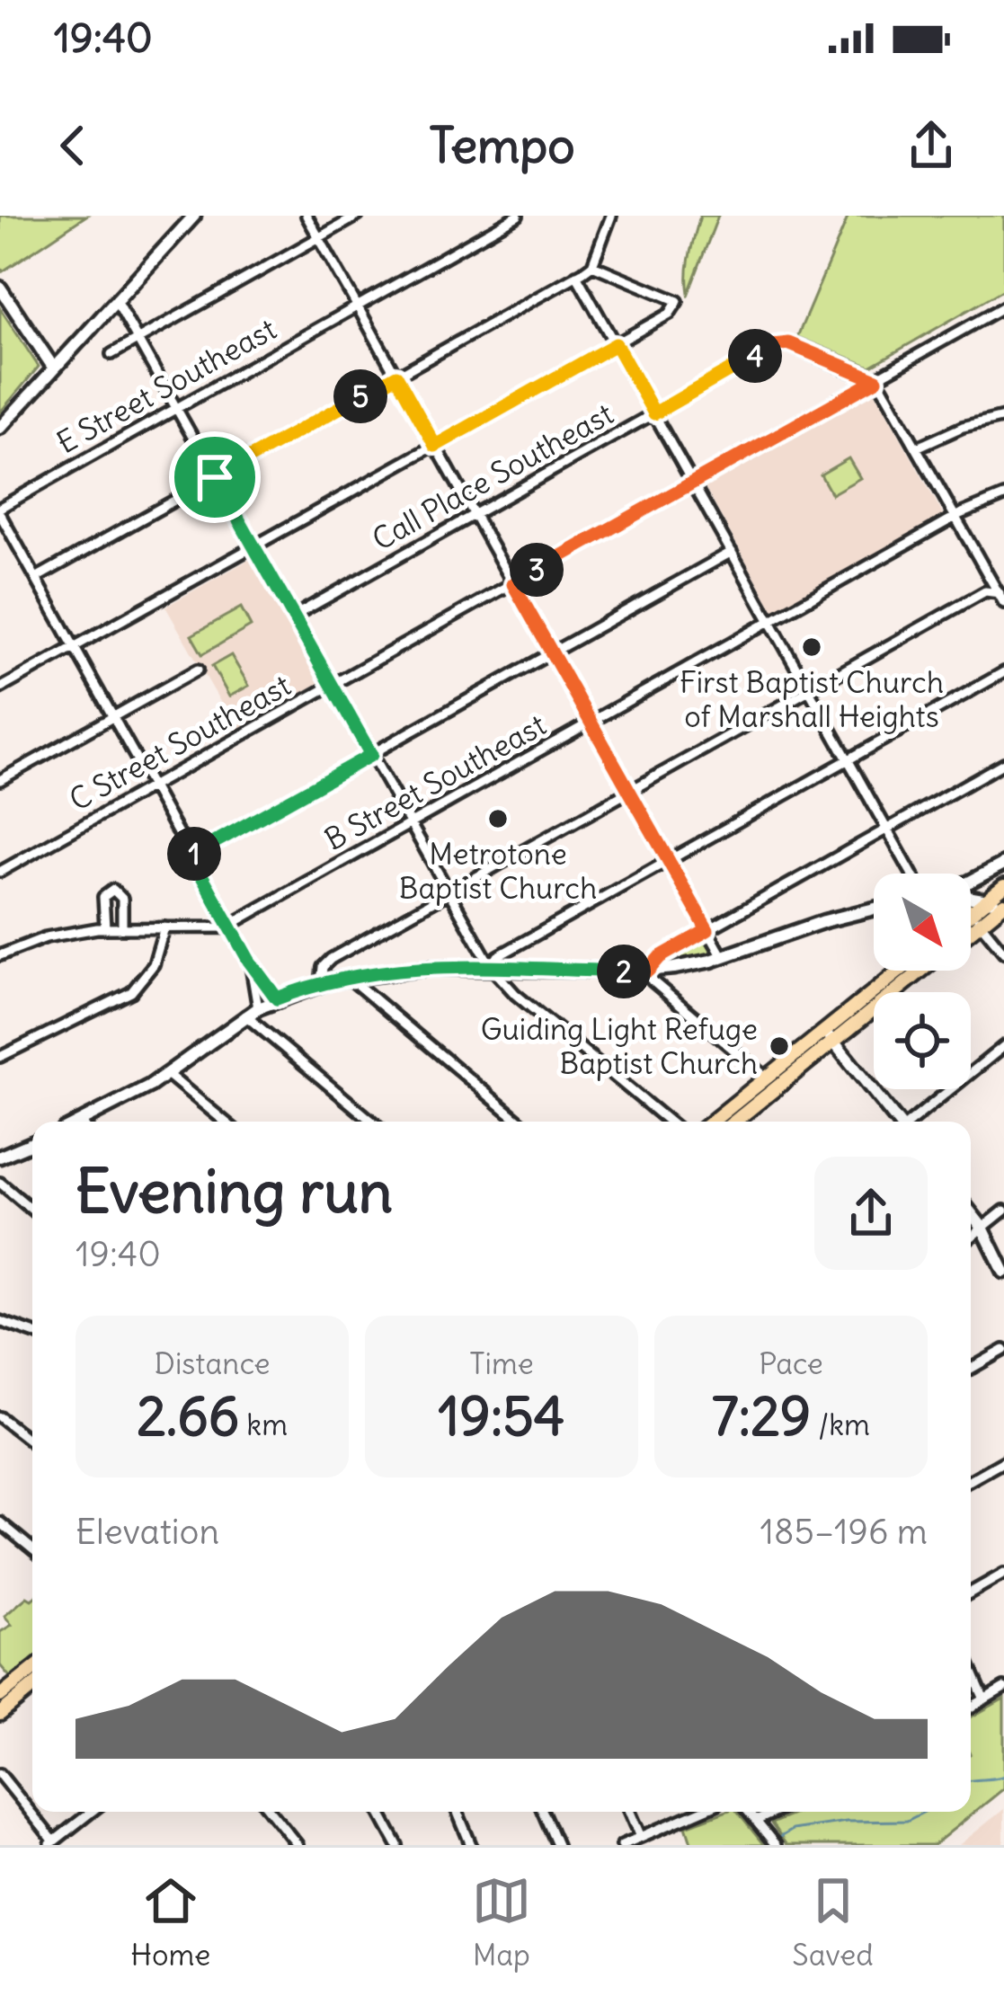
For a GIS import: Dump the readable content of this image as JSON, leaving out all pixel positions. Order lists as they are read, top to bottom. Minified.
{"streets":{"street":["E Street Southeast","Call Place Southeast","C Street Southeast","B Street Southeast"]},"crossings":[["Call Place Southeast","C Street Southeast"]],"places":["First Baptist Church of Marshall Heights","Metrotone Baptist Church","Guiding Light Refuge Baptist Church"],"north":"bottom right","page":{"status":"19:40","header":"Tempo","pins":["4","5","3","1","2"],"heading":["Evening run","19:40"],"stats":[["Distance","2.66 km"],["Time","19:54"],["Pace","7:29 /km"]],"chart":["Elevation","185–196 m"],"tabs":["Home","Map","Saved"]}}
